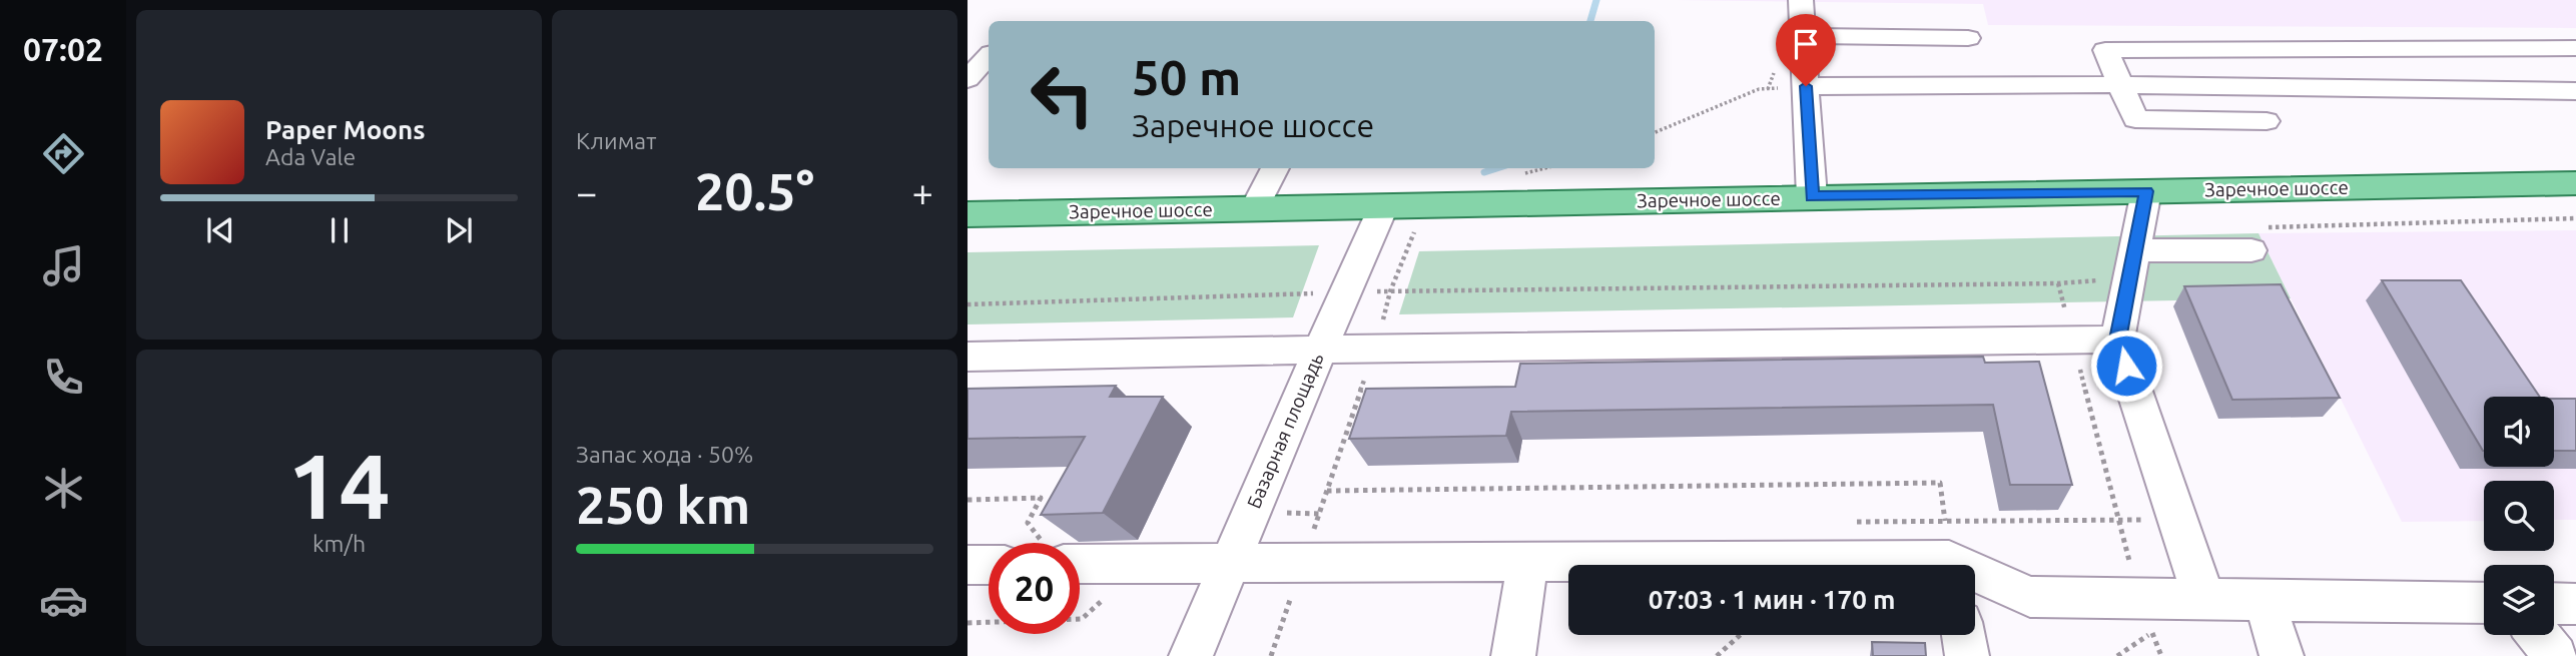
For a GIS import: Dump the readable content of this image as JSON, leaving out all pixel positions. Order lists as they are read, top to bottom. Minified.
{"streets":{"main road":["Заречное шоссе"],"street":["Базарная площадь"]},"crossings":[["Заречное шоссе","Базарная площадь"]],"page":{"tabs":"07:02","tile":["Климат",["14","km/h"],["Запас хода · 50%","250 km"]],"turn":["50 m","Заречное шоссе"],"song":["Paper Moons","Ada Vale"],"heat":["−","20.5°","+"],"limit":"20","trip":"07:03 · 1 мин · 170 m"}}
